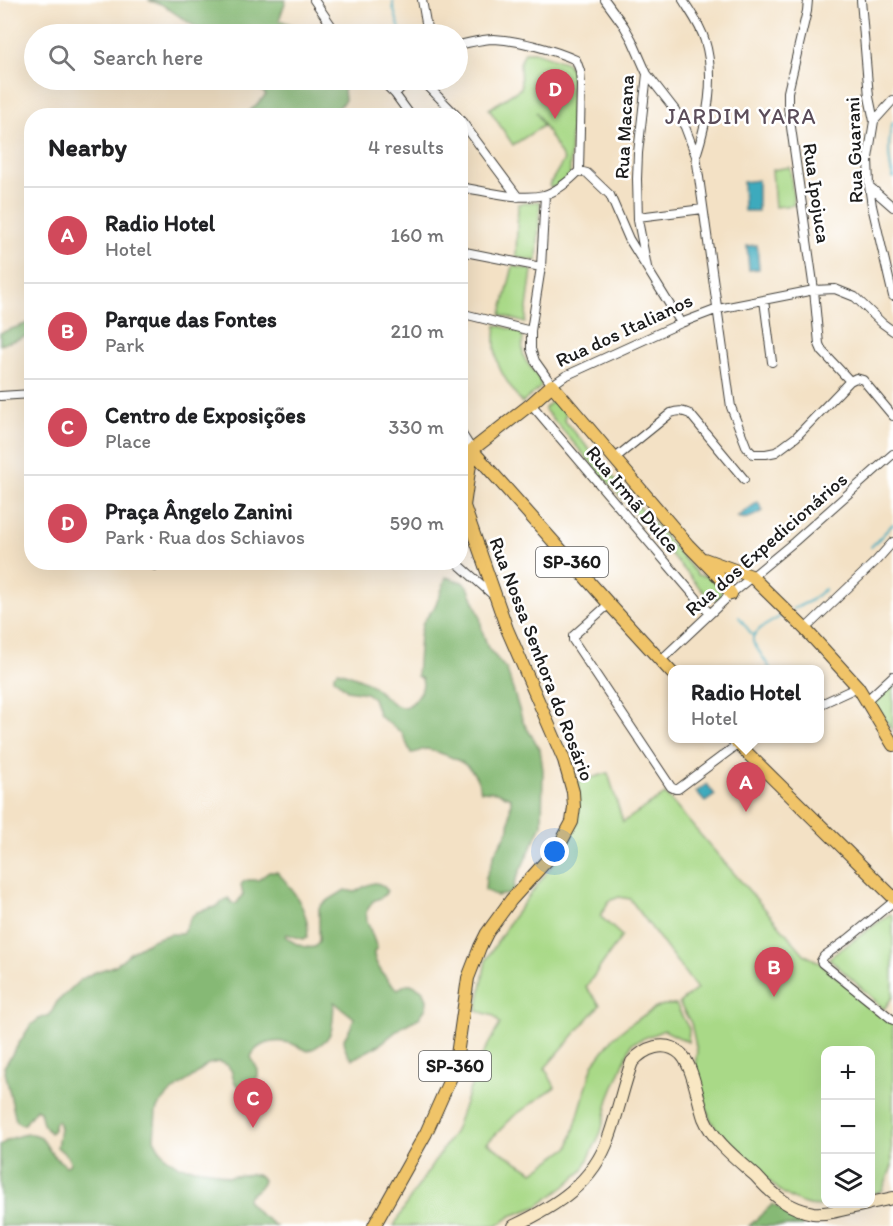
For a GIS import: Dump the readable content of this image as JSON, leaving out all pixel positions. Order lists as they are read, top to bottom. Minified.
{"streets":{"main road":["Rua dos Italianos","SP-360","Rua Nossa Senhora do Rosário"],"street":["Rua Macana","Rua Guarani","Rua Ipojuca","Rua Irmã Dulce","Rua dos Expedicionários"]},"crossings":[["Rua Ipojuca","Rua dos Italianos"],["Rua dos Italianos","Rua Irmã Dulce"],["Rua dos Italianos","SP-360"],["Rua dos Italianos","Rua Nossa Senhora do Rosário"],["Rua Irmã Dulce","Rua dos Expedicionários"],["Rua dos Expedicionários","SP-360"],["SP-360","Rua Nossa Senhora do Rosário"]],"districts":["JARDIM YARA"],"page":{"search":"Search here","pins":["D","A","B","C"],"heading":["Nearby","4 results"],"list":[{"mark":"A","name":"Radio Hotel","note":"Hotel","value":"160 m"},{"mark":"B","name":"Parque das Fontes","note":"Park","value":"210 m"},{"mark":"C","name":"Centro de Exposições","note":"Place","value":"330 m"},{"mark":"D","name":"Praça Ângelo Zanini","note":"Park · Rua dos Schiavos","value":"590 m"}],"popup":["Radio Hotel","Hotel"],"map_buttons":["+","−"]}}
